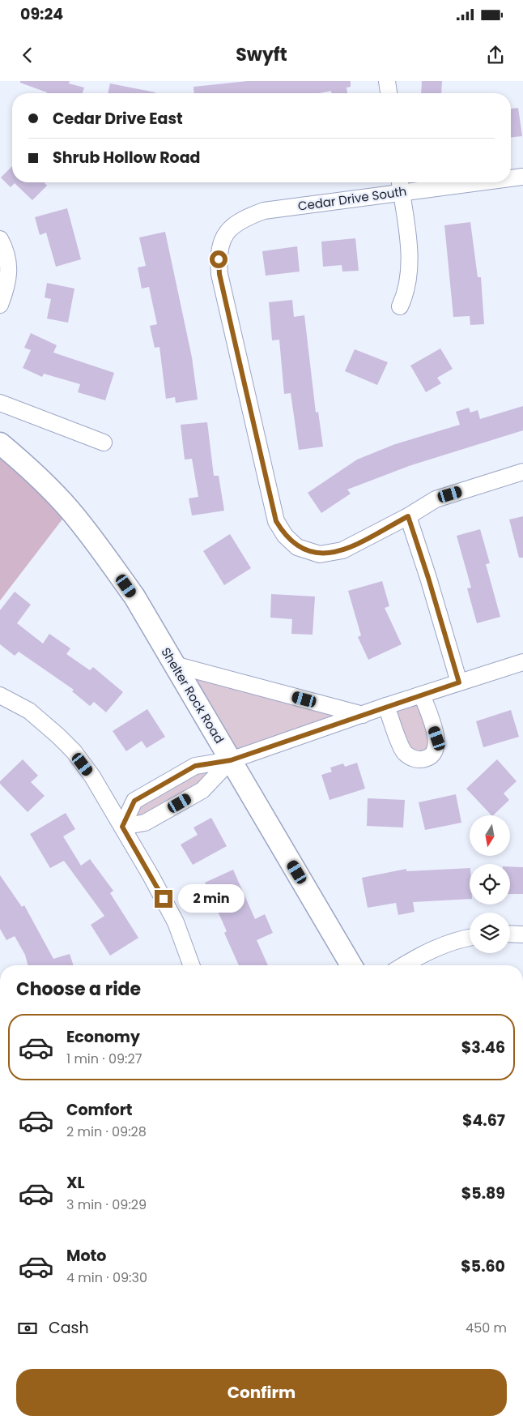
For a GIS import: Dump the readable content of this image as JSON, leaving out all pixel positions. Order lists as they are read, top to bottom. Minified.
{"streets":{"main road":["Shelter Rock Road"],"street":["Cedar Drive South"]},"north":"bottom","page":{"status":"09:24","header":"Swyft","banner":["Cedar Drive East","Shrub Hollow Road"],"bubble":"2 min","heading":"Choose a ride","list":[{"name":"Economy","note":"1 min · 09:27","value":"$3.46"},{"name":"Comfort","note":"2 min · 09:28","value":"$4.67"},{"name":"XL","note":"3 min · 09:29","value":"$5.89"},{"name":"Moto","note":"4 min · 09:30","value":"$5.60"}],"pay":["Cash","450 m"],"buttons":"Confirm"}}
